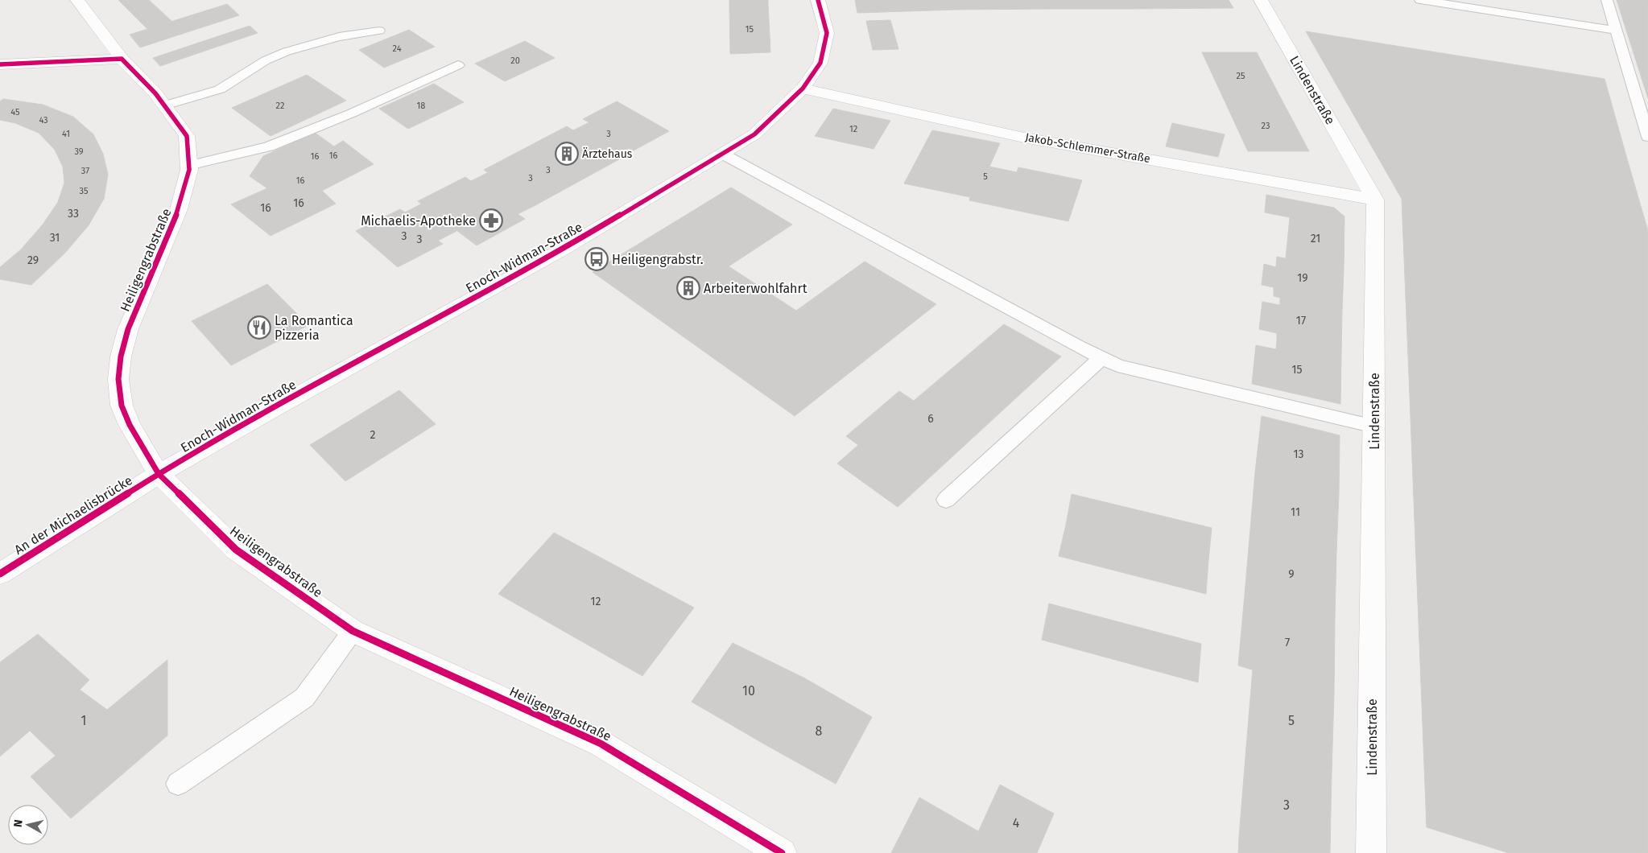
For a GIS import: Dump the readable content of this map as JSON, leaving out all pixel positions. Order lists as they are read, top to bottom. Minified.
{"streets":{"street":["Lindenstraße","Jakob-Schlemmer-Straße","Enoch-Widman-Straße","Heiligengrabstraße","An der Michaelisbrücke"]},"crossings":[["Lindenstraße","Jakob-Schlemmer-Straße"],["Jakob-Schlemmer-Straße","Enoch-Widman-Straße"],["Enoch-Widman-Straße","Heiligengrabstraße"],["Enoch-Widman-Straße","An der Michaelisbrücke"],["Heiligengrabstraße","An der Michaelisbrücke"]],"places":{"building":["Ärztehaus","Arbeiterwohlfahrt"],"pharmacy":["Michaelis-Apotheke"],"bus stop":["Heiligengrabstr."],"restaurant":["La Romantica Pizzeria"]},"house_numbers":["15","24","20","25","22","18","45","43","23","12","41","3","39","16","16","3","37","5","3","16","35","16","16","33","3","31","21","3","29","19","17","15","6","2","13","11","9","12","7","10","1","5","8","3","4"],"north":"left"}
